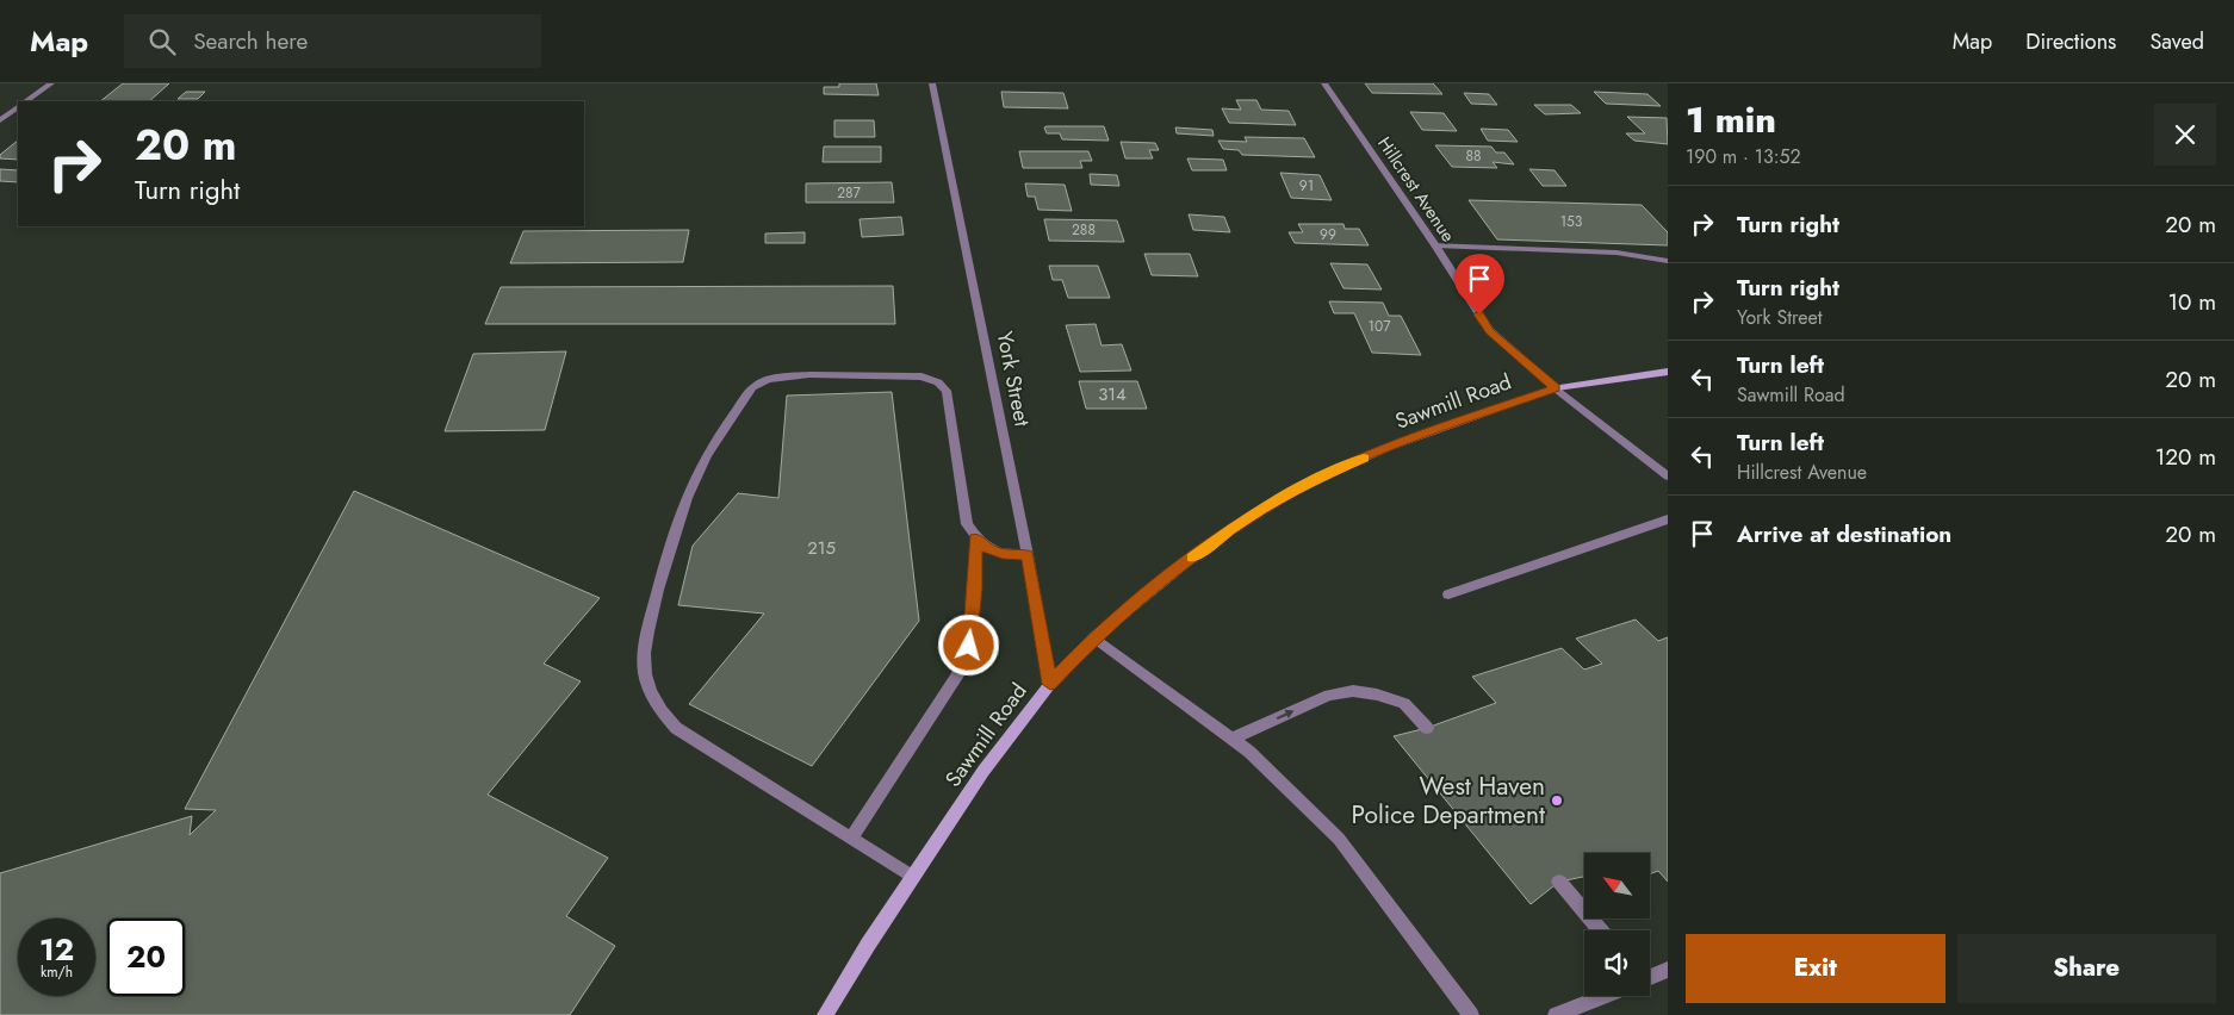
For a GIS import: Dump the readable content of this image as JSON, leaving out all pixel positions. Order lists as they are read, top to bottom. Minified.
{"streets":{"main road":["Sawmill Road"],"street":["Hillcrest Avenue","York Street"]},"crossings":[["Hillcrest Avenue","Sawmill Road"],["York Street","Sawmill Road"]],"places":["West Haven Police Department"],"house_numbers":["88","91","287","153","288","99","107","314","215"],"north":"top left","page":{"header":"Map","search":"Search here","nav":["Map","Directions","Saved"],"heading":["1 min","190 m · 13:52"],"turn":["20 m","Turn right"],"list":[{"name":"Turn right","value":"20 m"},{"name":"Turn right","note":"York Street","value":"10 m"},{"name":"Turn left","note":"Sawmill Road","value":"20 m"},{"name":"Turn left","note":"Hillcrest Avenue","value":"120 m"},{"name":"Arrive at destination","value":"20 m"}],"speed":"12 km/h","limit":"20","buttons":["Exit","Share"]}}
